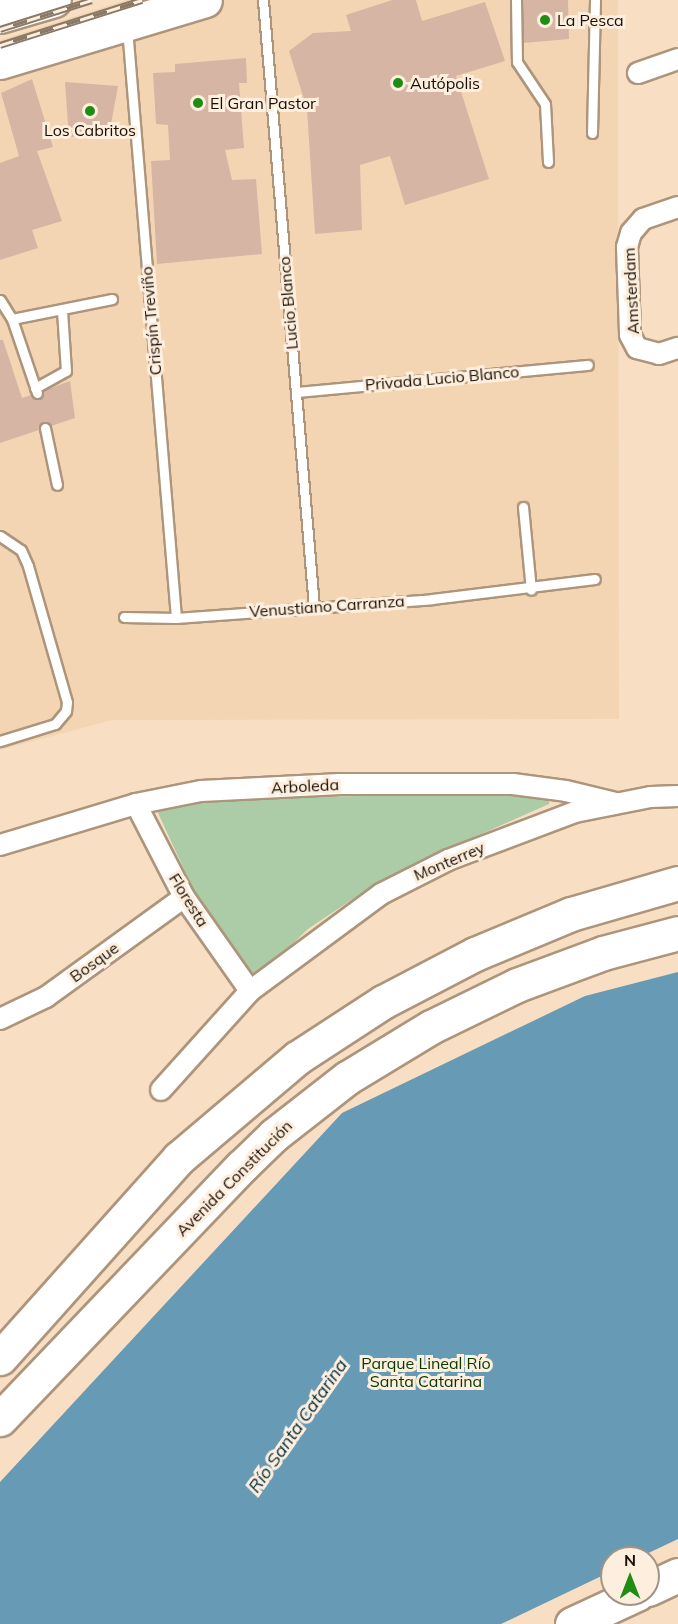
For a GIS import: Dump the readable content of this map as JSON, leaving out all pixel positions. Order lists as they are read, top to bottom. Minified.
{"streets":{"highway":["Avenida Constitución"],"street":["Amsterdam","Arboleda","Monterrey","Floresta","Bosque"],"lane":["Lucio Blanco","Crispín Treviño","Privada Lucio Blanco","Venustiano Carranza"]},"crossings":[["Lucio Blanco","Privada Lucio Blanco"],["Lucio Blanco","Venustiano Carranza"],["Crispín Treviño","Venustiano Carranza"],["Arboleda","Monterrey"],["Arboleda","Floresta"],["Monterrey","Floresta"],["Floresta","Bosque"]],"water":["Río Santa Catarina"],"parks":["Parque Lineal Río Santa Catarina"],"places":["La Pesca","Autópolis","El Gran Pastor","Los Cabritos"],"north":"top"}
